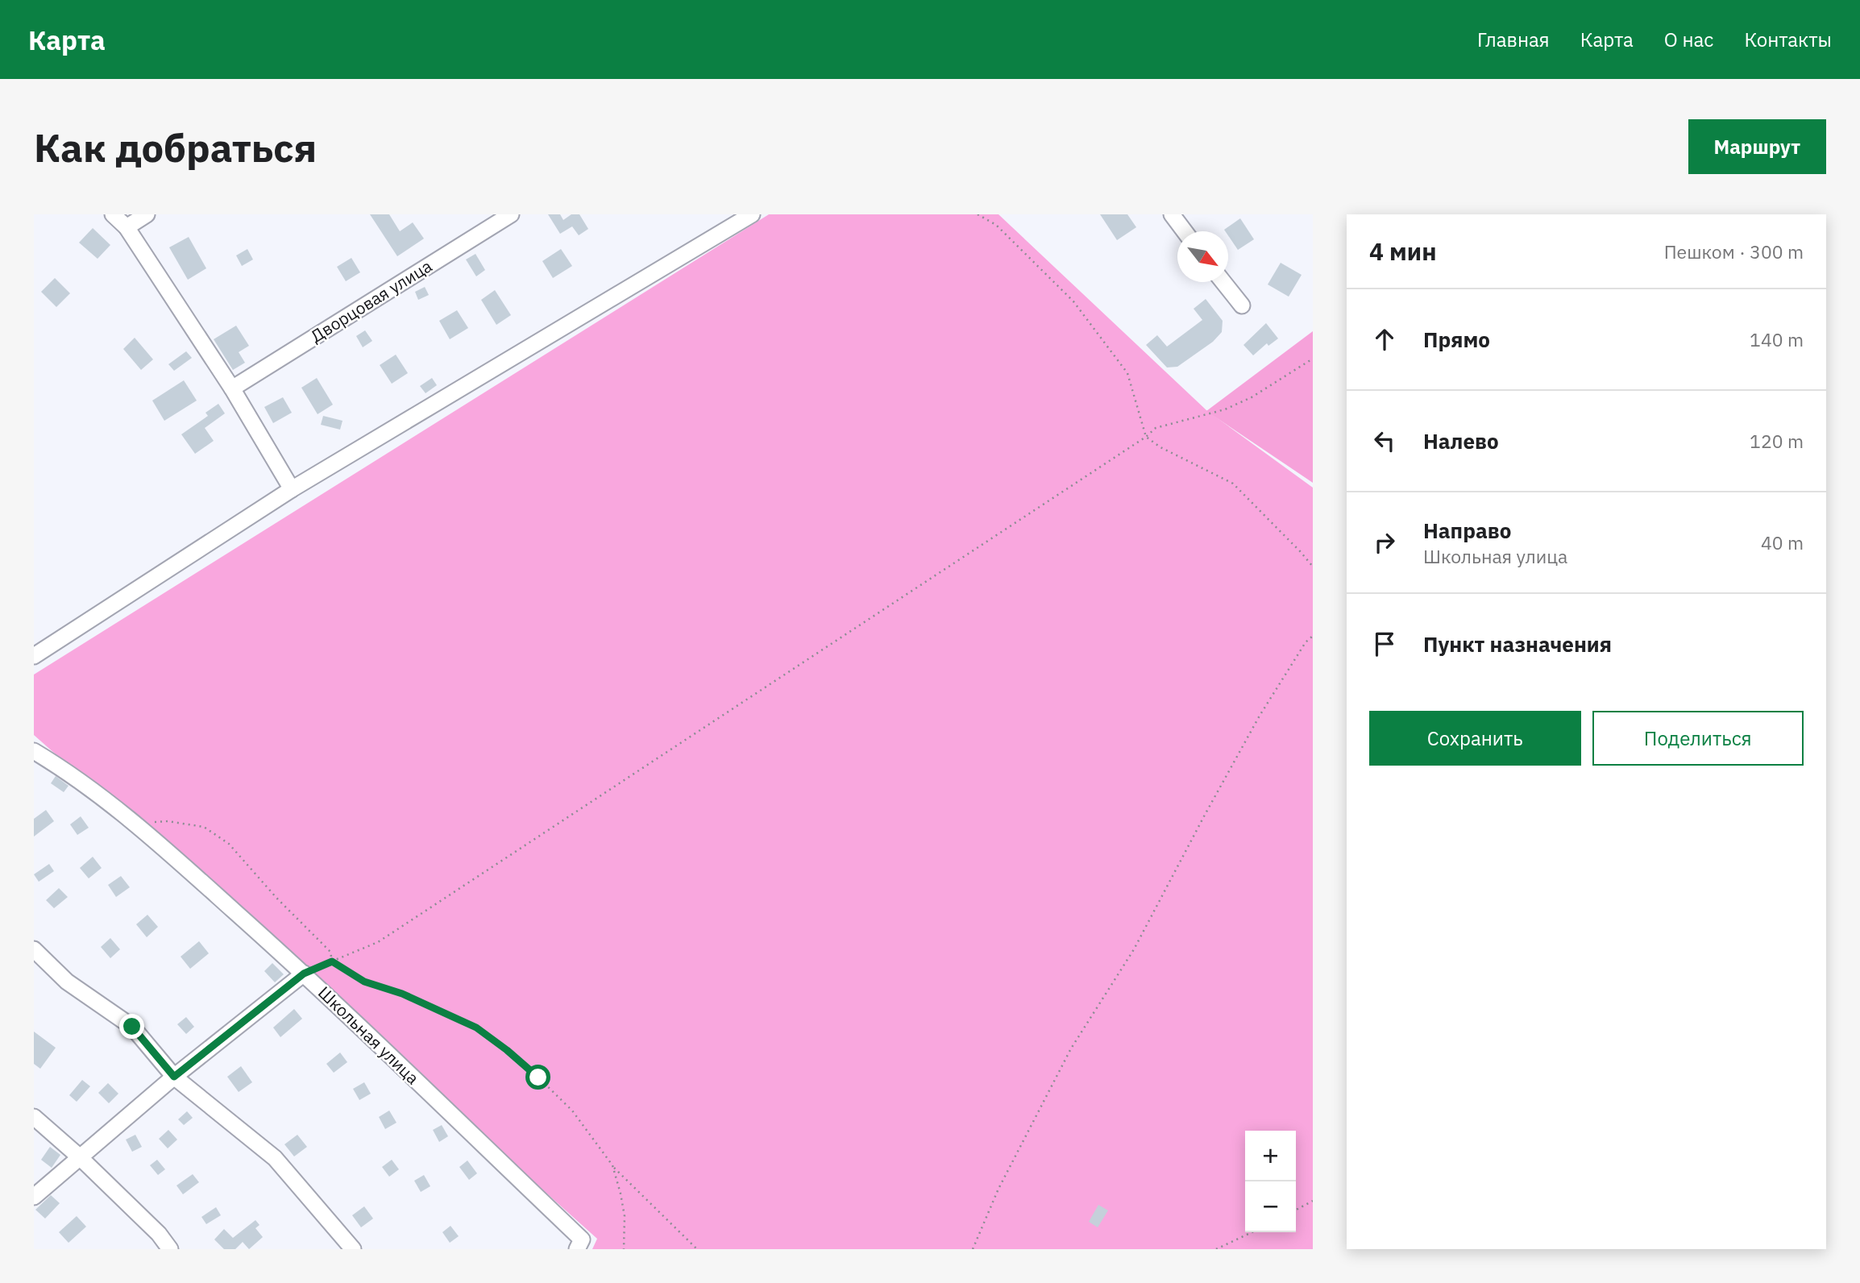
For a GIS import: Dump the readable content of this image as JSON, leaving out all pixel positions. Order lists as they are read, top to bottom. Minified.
{"streets":{"street":["Дворцовая улица","Школьная улица"]},"north":"bottom right","page":{"header":"Карта","nav":["Главная","Карта","О нас","Контакты"],"buttons":["Маршрут",["Сохранить","Поделиться"]],"title":"Как добраться","heading":["4 мин","Пешком · 300 m"],"list":[["Прямо","140 m"],["Налево","120 m"],["Направо","Школьная улица","40 m"],"Пункт назначения"],"map_buttons":["+","−"]}}
